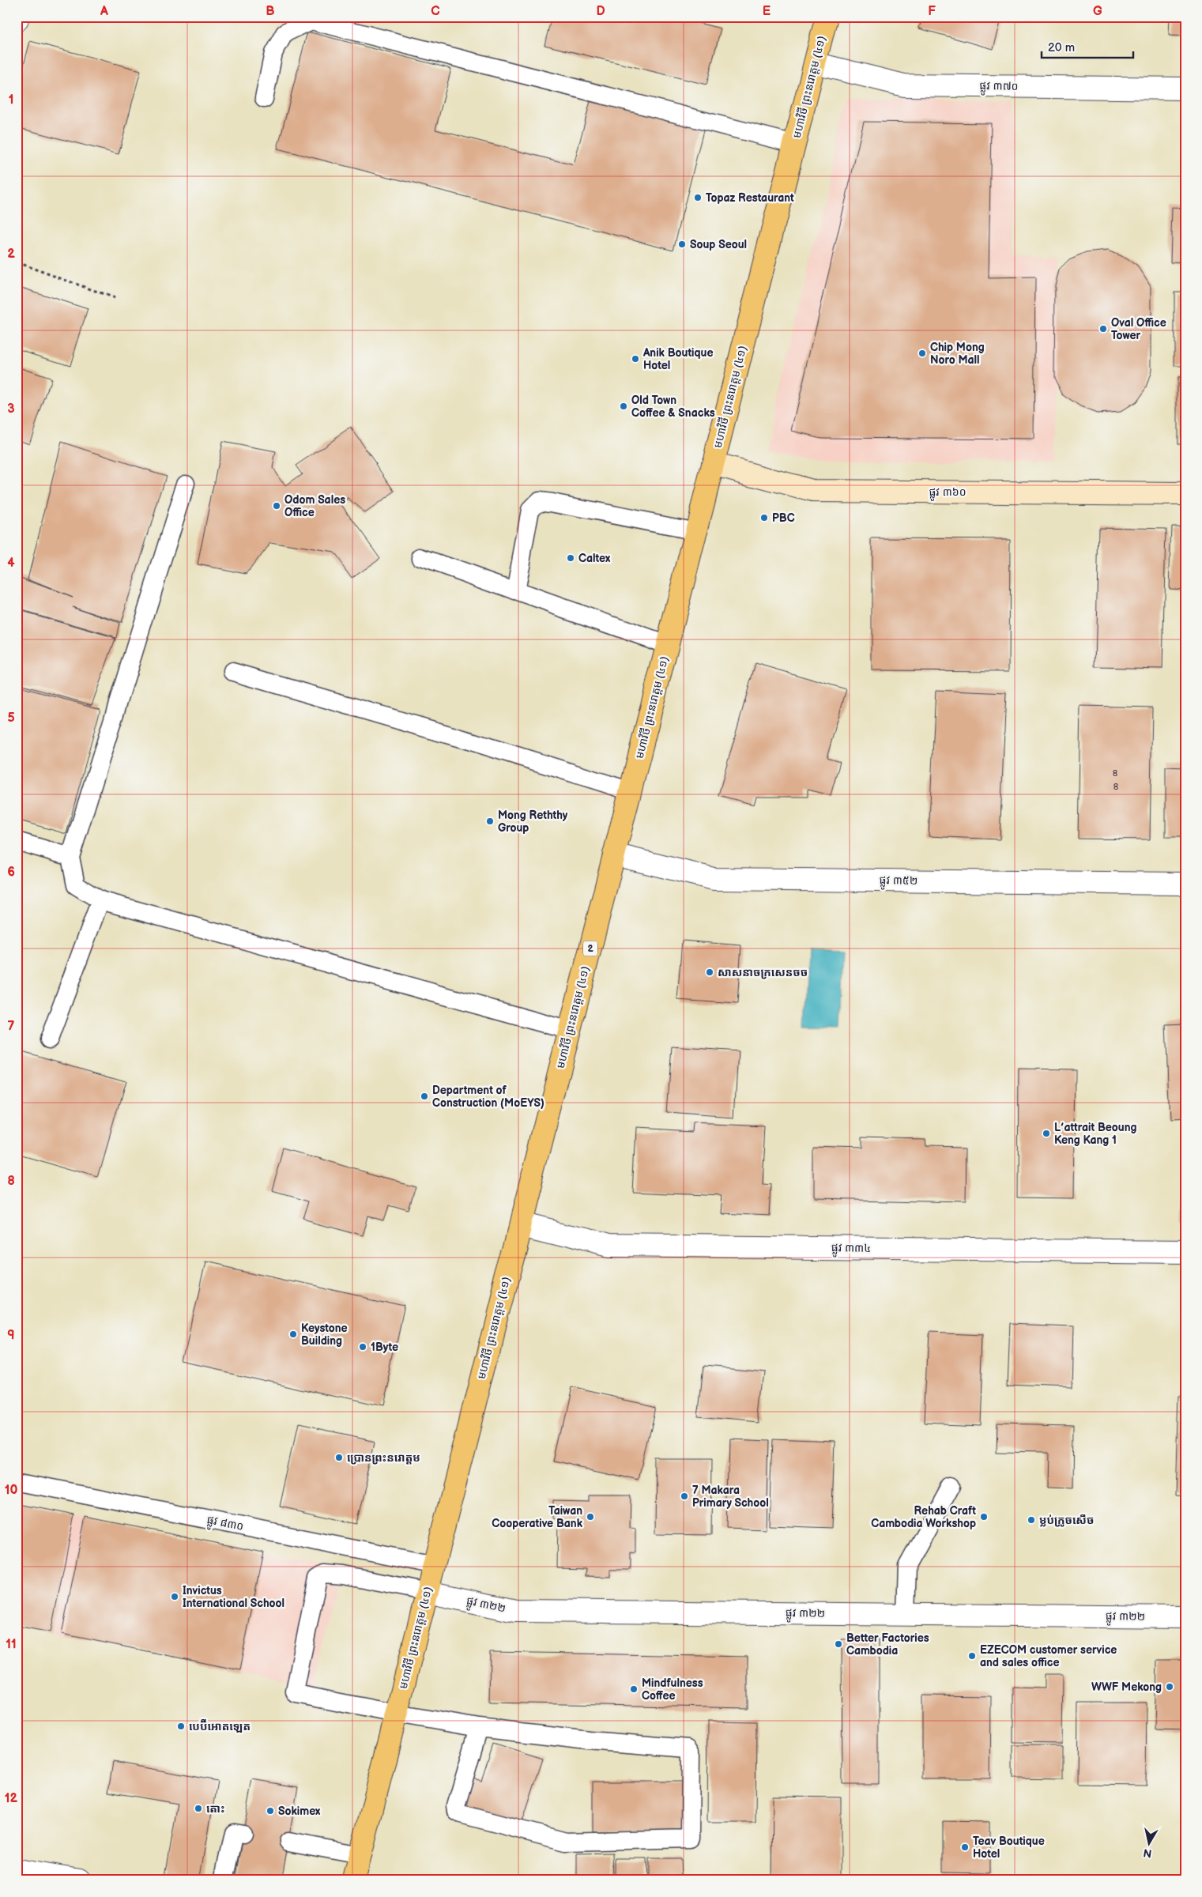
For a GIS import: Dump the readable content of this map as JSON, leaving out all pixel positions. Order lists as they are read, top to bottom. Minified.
{"streets":{"main road":["មហាវិថី ព្រះនរោត្តម (៤១)","2"],"street":["ផ្លូវ ៣៧០","ផ្លូវ ៣៦០","ផ្លូវ ៣៥២","ផ្លូវ ៣៣៤","ផ្លូវ ៣២២"],"lane":["ផ្លូវ ៨៣០"]},"crossings":[["ផ្លូវ ៣៧០","មហាវិថី ព្រះនរោត្តម (៤១)"],["មហាវិថី ព្រះនរោត្តម (៤១)","ផ្លូវ ៣៦០"],["មហាវិថី ព្រះនរោត្តម (៤១)","ផ្លូវ ៣៥២"],["មហាវិថី ព្រះនរោត្តម (៤១)","ផ្លូវ ៣៣៤"],["មហាវិថី ព្រះនរោត្តម (៤១)","ផ្លូវ ៨៣០"],["មហាវិថី ព្រះនរោត្តម (៤១)","ផ្លូវ ៣២២"]],"places":["Topaz Restaurant","Soup Seoul","Oval Office Tower","Chip Mong Noro Mall","Anik Boutique Hotel","Old Town Coffee & Snacks","Odom Sales Office","PBC","Caltex","Mong Reththy Group","សាសនាចក្រសេនចច","Department of Construction (MoEYS)","L’attrait Beoung Keng Kang 1","Keystone Building","1Byte","ប្រោនព្រះនរោត្តម","7 Makara Primary School","Taiwan Cooperative Bank","Rehab Craft Cambodia Workshop","ម្លប់ក្រូចសើច","Invictus International School","Better Factories Cambodia","EZECOM customer service and sales office","WWF Mekong","Mindfulness Coffee","បេប៊ីអោតឡេត","តោះ","Sokimex","Teav Boutique Hotel"],"house_numbers":["8","8"],"scale_bar":"20 m","north":"bottom","grid":{"columns":["A","B","C","D","E","F","G"],"rows":["1","2","3","4","5","6","7","8","9","10","11","12"]}}
